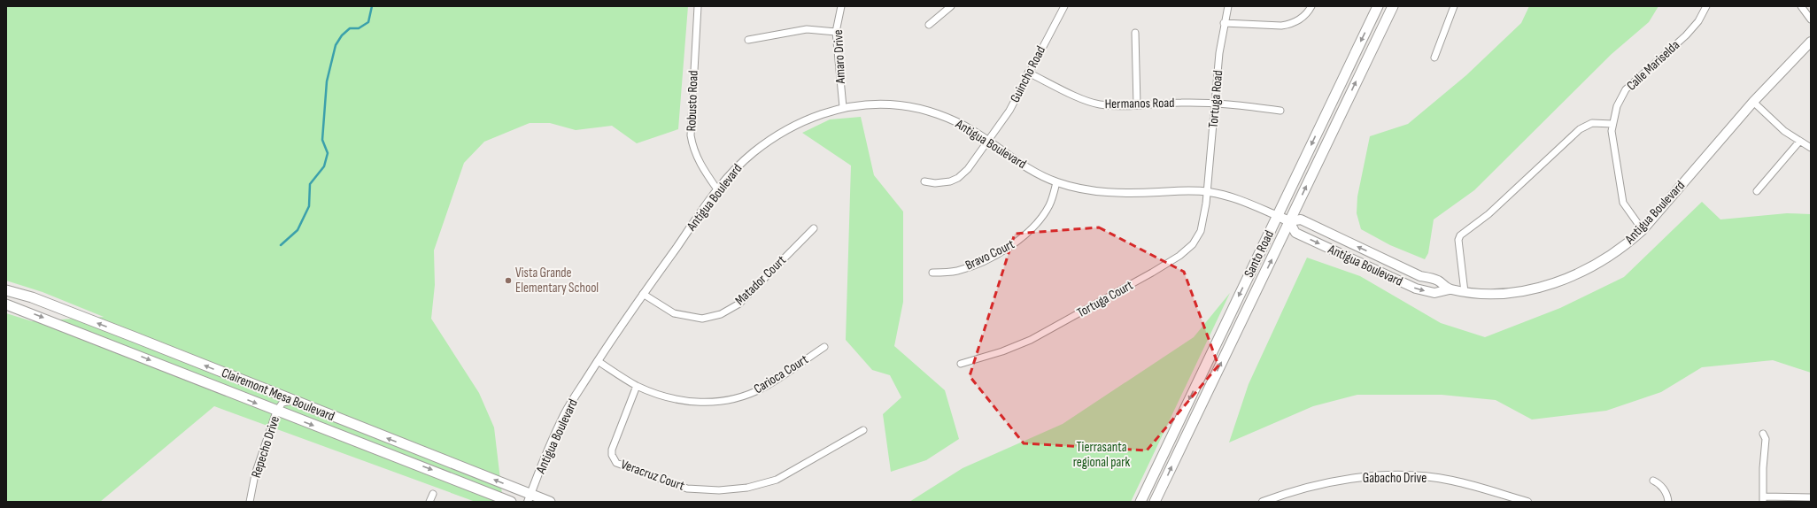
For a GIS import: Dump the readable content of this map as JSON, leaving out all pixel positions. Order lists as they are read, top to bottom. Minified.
{"streets":{"main road":["Antigua Boulevard","Santo Road","Clairemont Mesa Boulevard"],"street":["Amaro Drive","Calle Mariselda","Guincho Road","Tortuga Road","Robusto Road","Hermanos Road","Bravo Court","Matador Court","Tortuga Court","Carioca Court","Repecho Drive","Veracruz Court","Gabacho Drive"]},"crossings":[["Amaro Drive","Antigua Boulevard"],["Calle Mariselda","Antigua Boulevard"],["Guincho Road","Hermanos Road"],["Guincho Road","Antigua Boulevard"],["Tortuga Road","Hermanos Road"],["Tortuga Road","Antigua Boulevard"],["Tortuga Road","Tortuga Court"],["Robusto Road","Antigua Boulevard"],["Antigua Boulevard","Santo Road"],["Antigua Boulevard","Bravo Court"],["Antigua Boulevard","Matador Court"],["Antigua Boulevard","Tortuga Court"],["Antigua Boulevard","Carioca Court"],["Antigua Boulevard","Clairemont Mesa Boulevard"],["Carioca Court","Veracruz Court"],["Clairemont Mesa Boulevard","Repecho Drive"]],"parks":["Tierrasanta regional park"],"places":["Vista Grande Elementary School"]}
